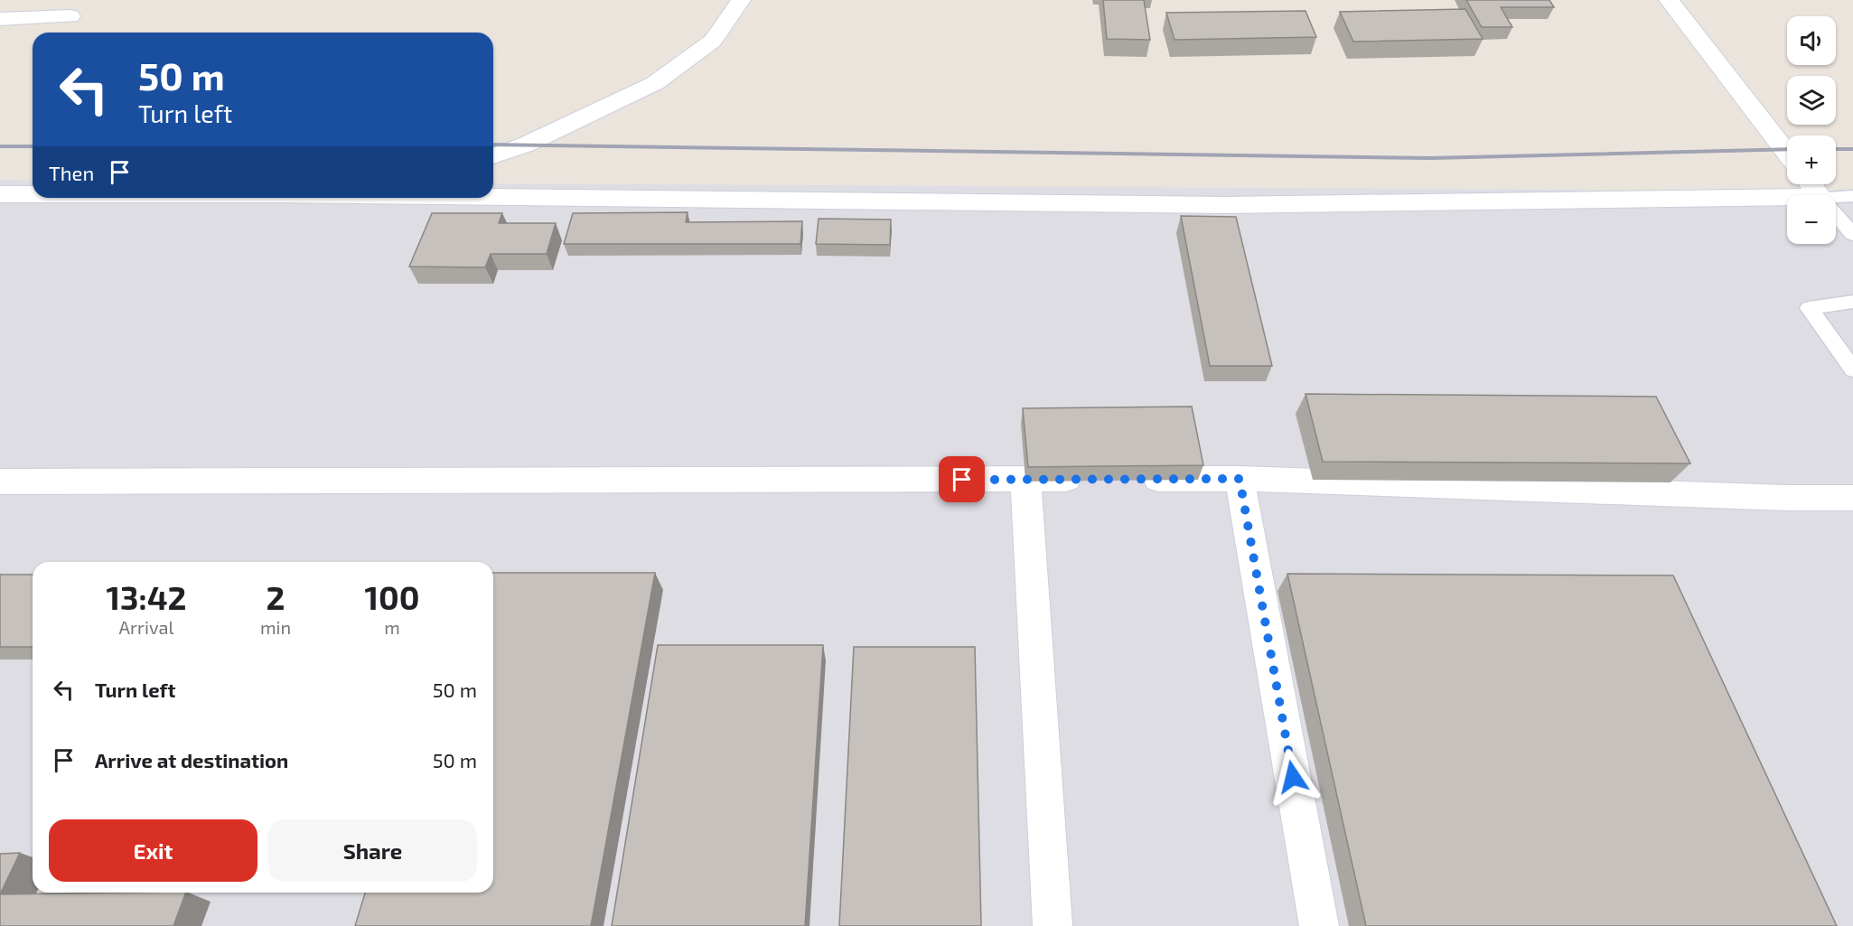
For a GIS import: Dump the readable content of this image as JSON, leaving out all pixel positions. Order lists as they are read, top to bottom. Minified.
{"page":{"map_buttons":["+","−"],"turn":["50 m","Turn left"],"then":"Then","eta":["13:42","Arrival","2","min","100","m"],"list":[{"name":"Turn left","value":"50 m"},{"name":"Arrive at destination","value":"50 m"}],"buttons":["Exit","Share"]}}
